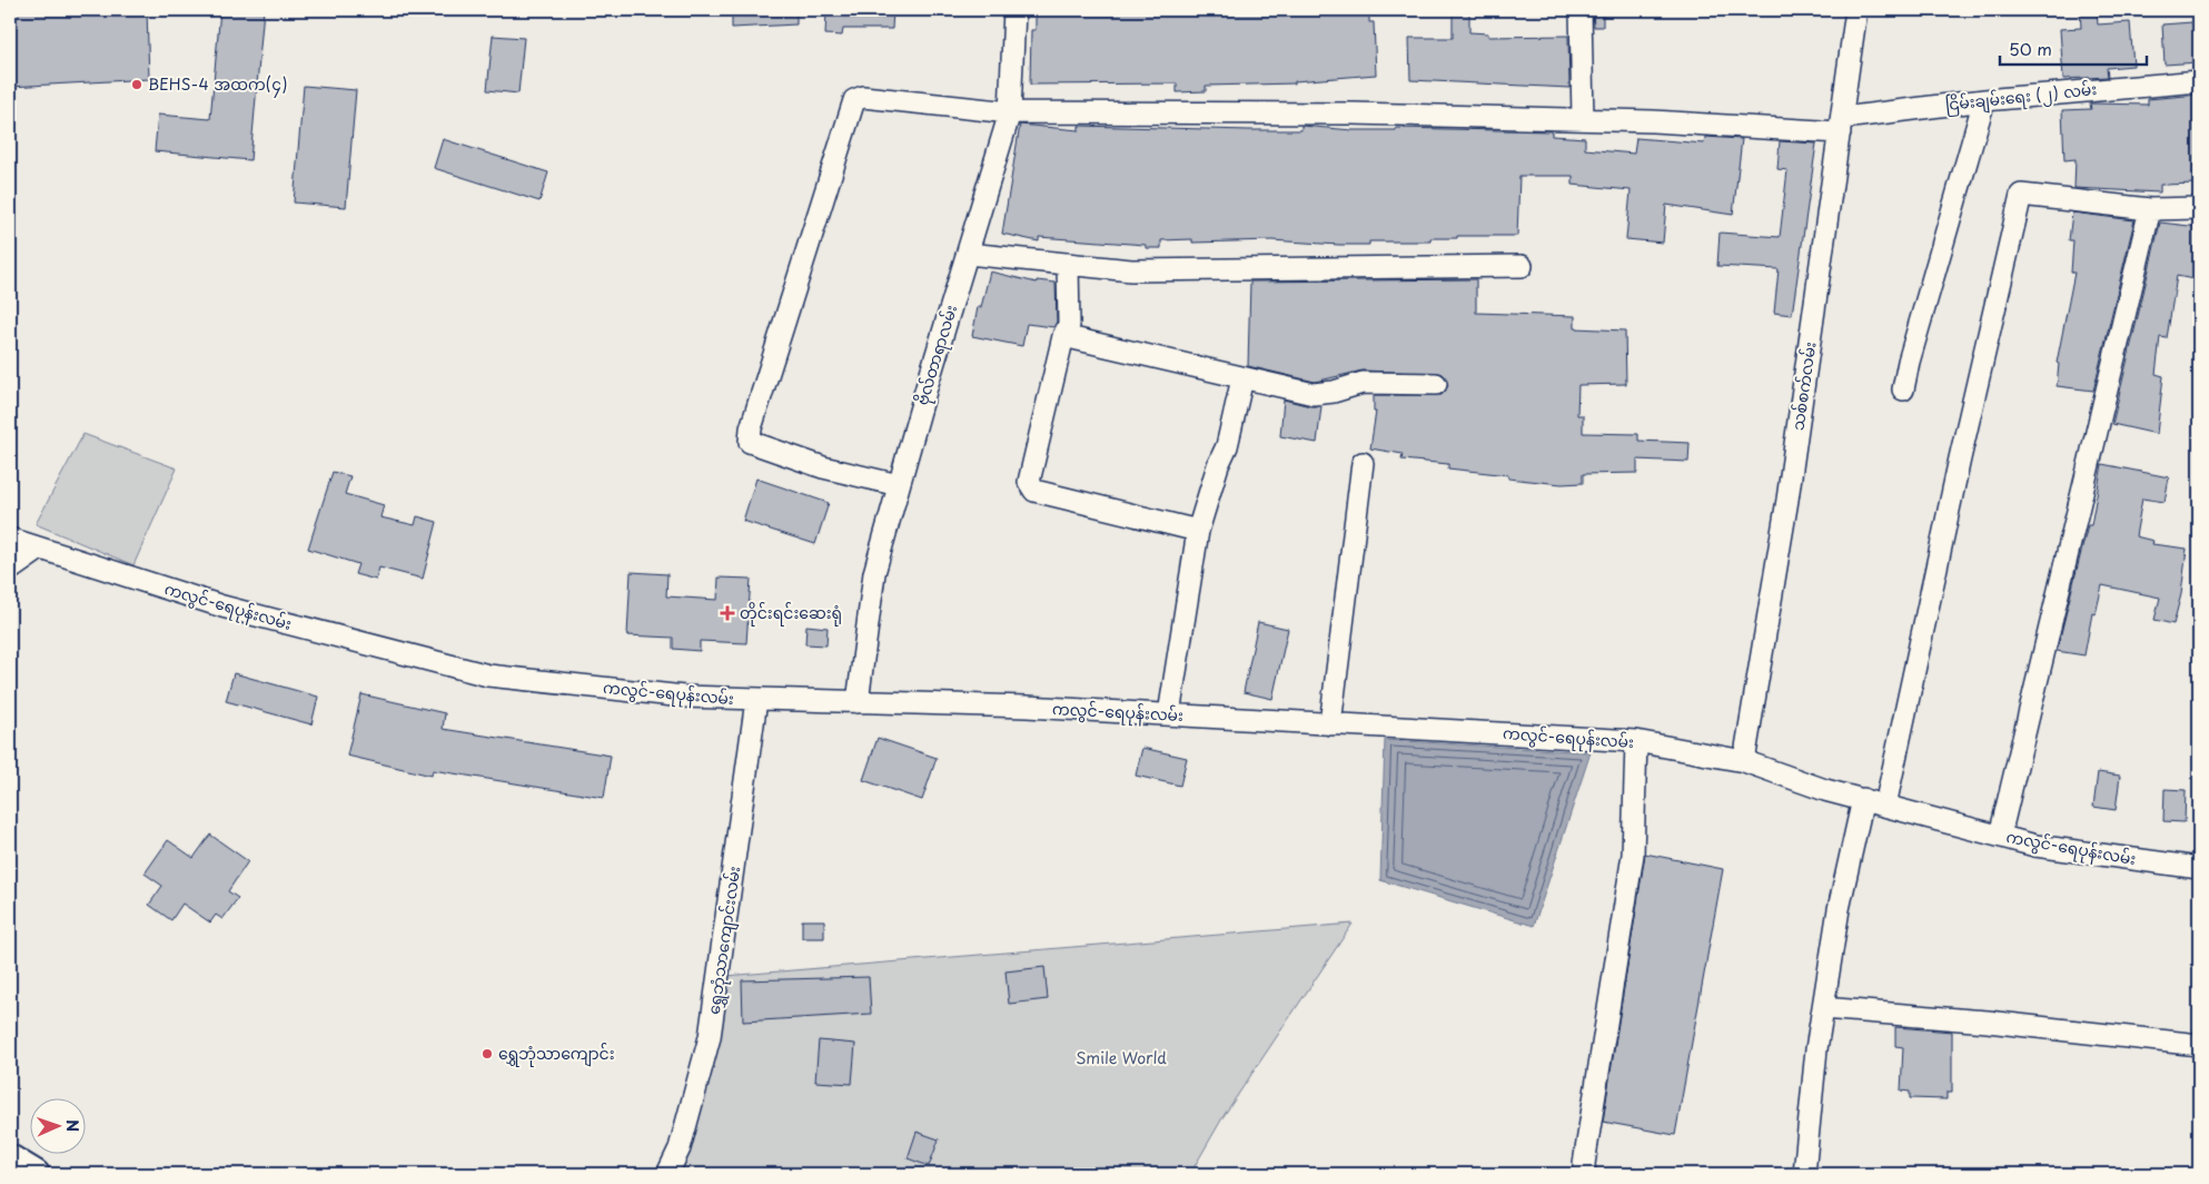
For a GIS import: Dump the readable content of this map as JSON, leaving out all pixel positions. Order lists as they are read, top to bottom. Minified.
{"streets":{"street":["ငြိမ်းချမ်းရေး (၂) လမ်း","ဗိုလ်တာရာလမ်း","သစ်စက်လမ်း","ကလွင်-ရေပုန်းလမ်း","ရွှေဘုံသာကျောင်းလမ်း"]},"crossings":[["ငြိမ်းချမ်းရေး (၂) လမ်း","ဗိုလ်တာရာလမ်း"],["ငြိမ်းချမ်းရေး (၂) လမ်း","သစ်စက်လမ်း"],["ဗိုလ်တာရာလမ်း","ကလွင်-ရေပုန်းလမ်း"],["သစ်စက်လမ်း","ကလွင်-ရေပုန်းလမ်း"],["ကလွင်-ရေပုန်းလမ်း","ရွှေဘုံသာကျောင်းလမ်း"]],"parks":["Smile World"],"places":{"other":["BEHS-4 အထက(၄)","ရွှေဘုံသာကျောင်း"],"health":["တိုင်းရင်းဆေးရုံ"]},"scale_bar":"50 m","north":"right"}
